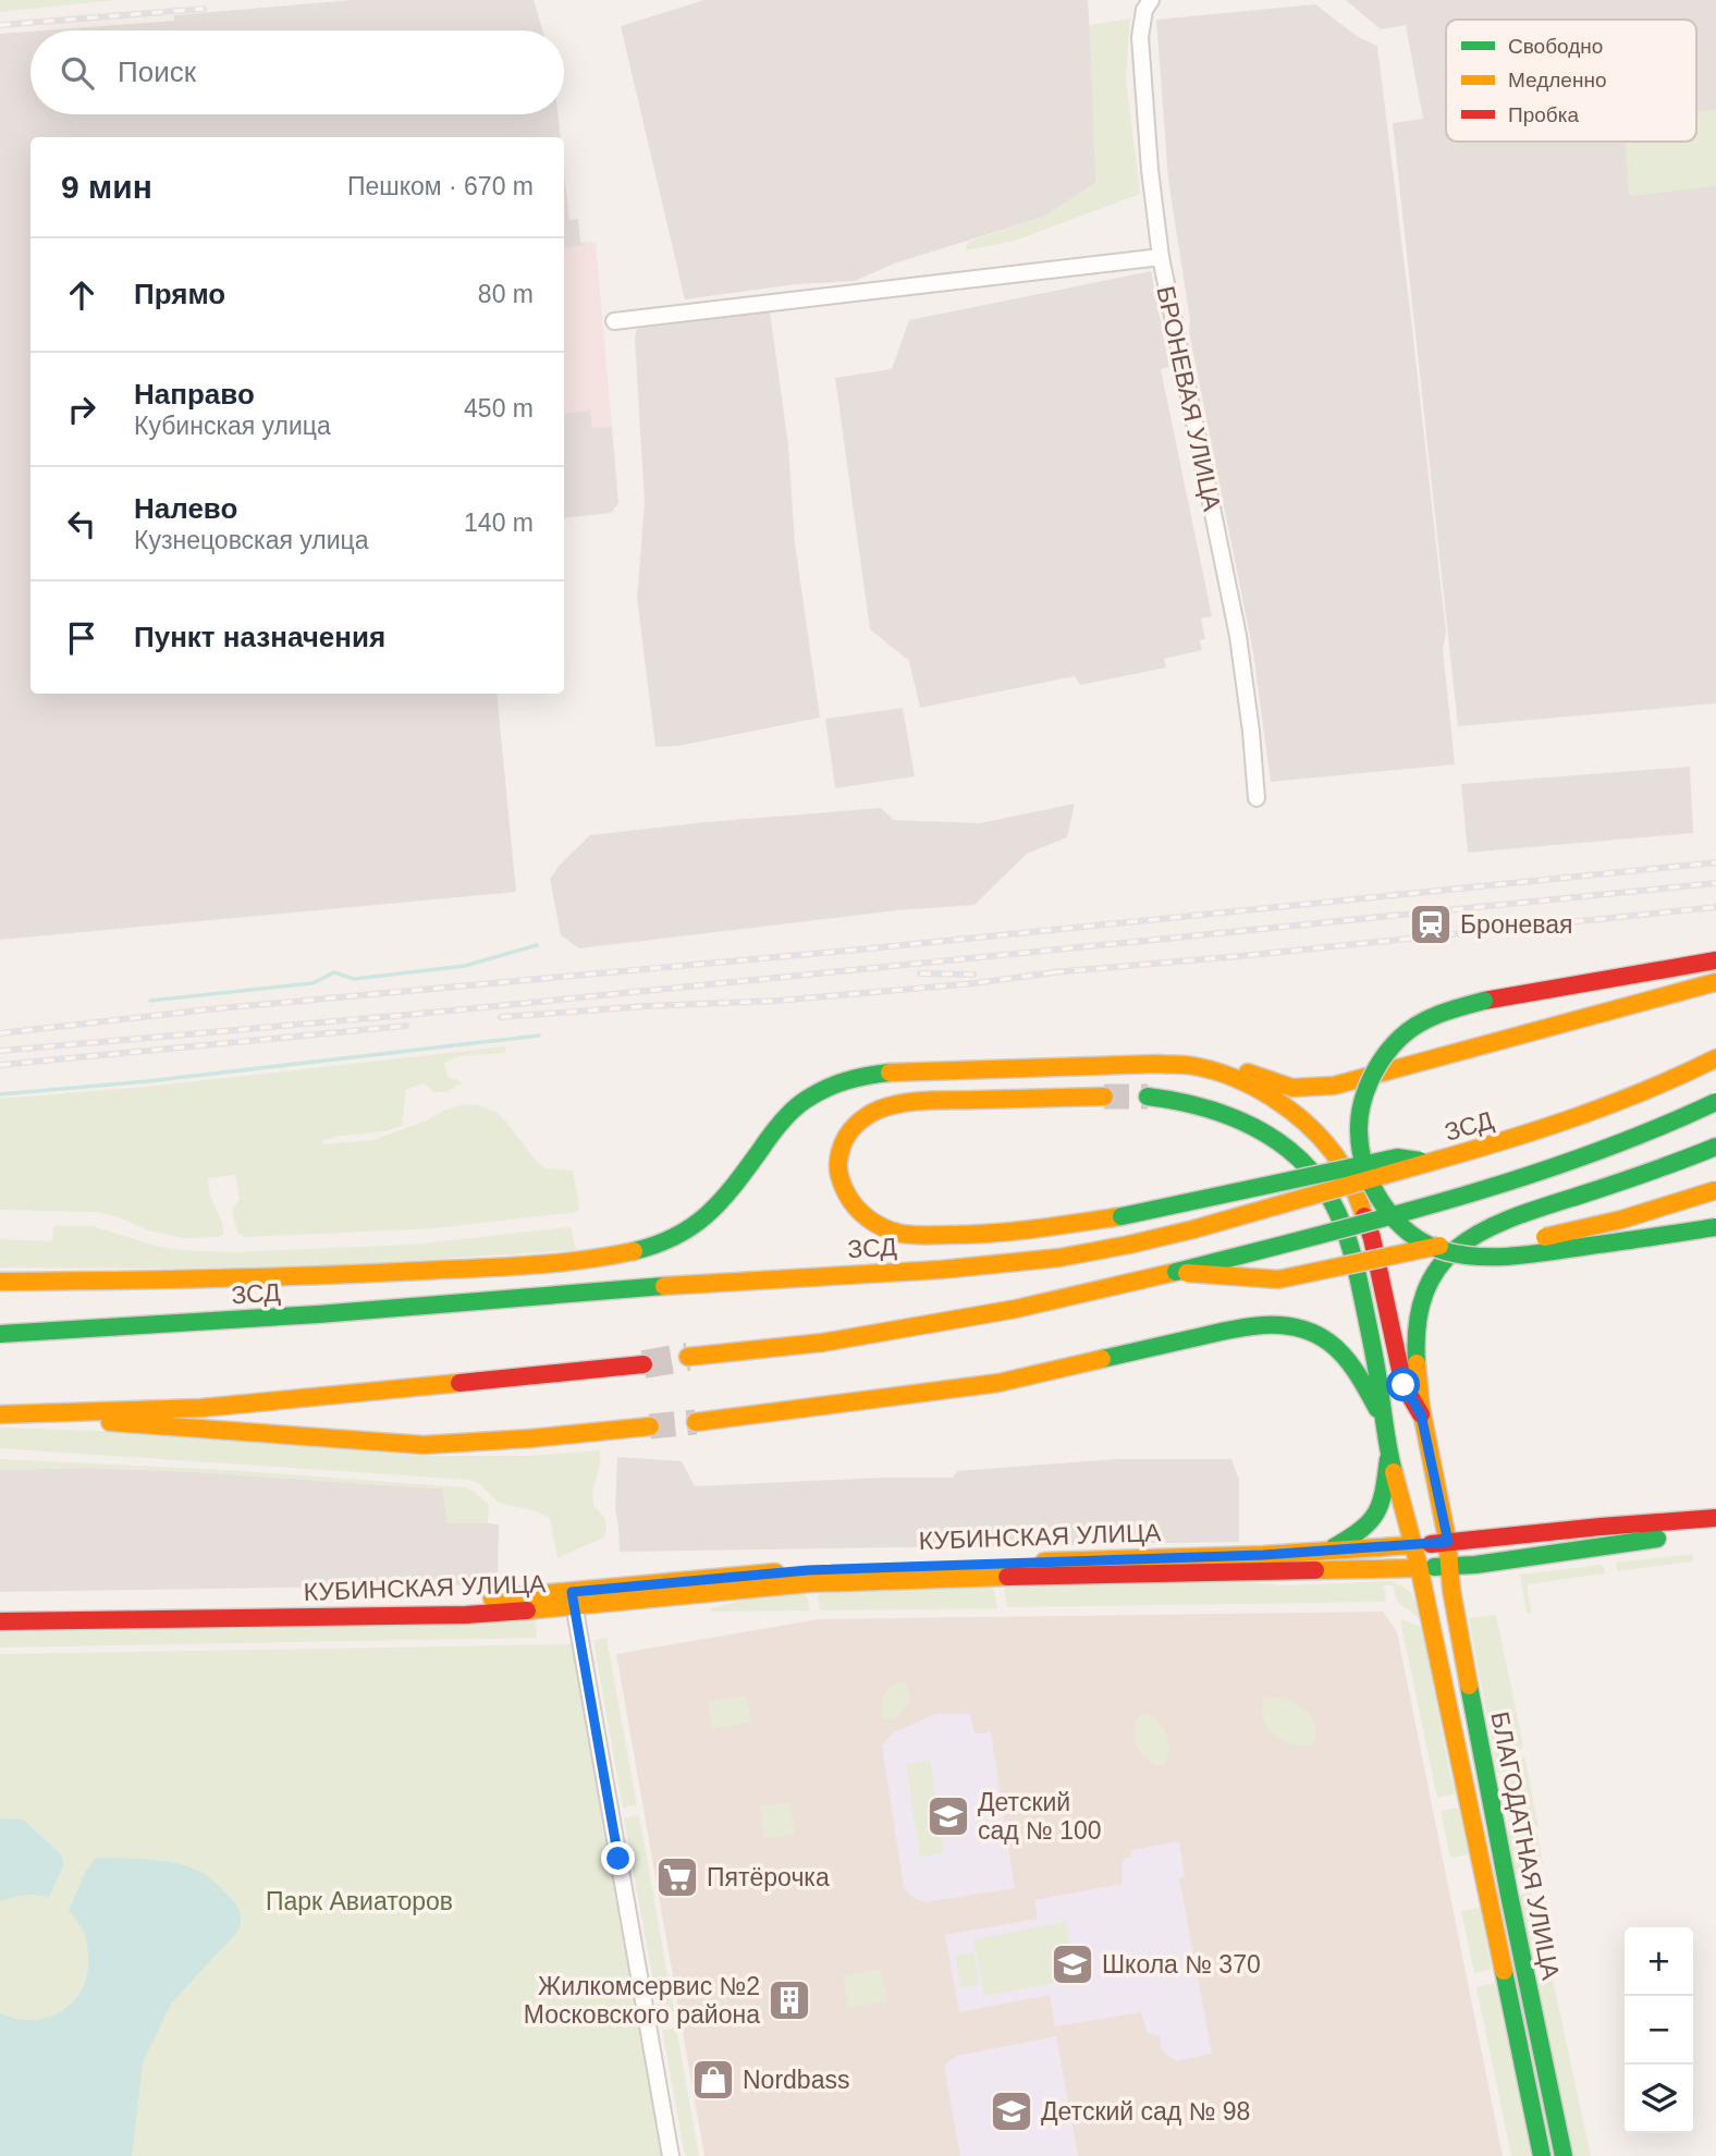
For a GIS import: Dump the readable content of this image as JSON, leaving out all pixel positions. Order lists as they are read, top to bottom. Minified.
{"streets":{"main road":["ЗСД","КУБИНСКАЯ УЛИЦА","БЛАГОДАТНАЯ УЛИЦА"],"street":["БРОНЕВАЯ УЛИЦА"]},"crossings":[["КУБИНСКАЯ УЛИЦА","БЛАГОДАТНАЯ УЛИЦА"]],"parks":["Парк Авиаторов"],"places":{"station":["Броневая"],"school or university":["Детский сад № 100","Школа № 370","Детский сад № 98"],"supermarket":["Пятёрочка"],"building":["Жилкомсервис №2 Московского района"],"shop":["Nordbass"]},"legend":["Свободно","Медленно","Пробка"],"page":{"search":"Поиск","heading":["9 мин","Пешком · 670 m"],"list":[["Прямо","80 m"],["Направо","Кубинская улица","450 m"],["Налево","Кузнецовская улица","140 m"],"Пункт назначения"],"map_buttons":["+","−"]}}
